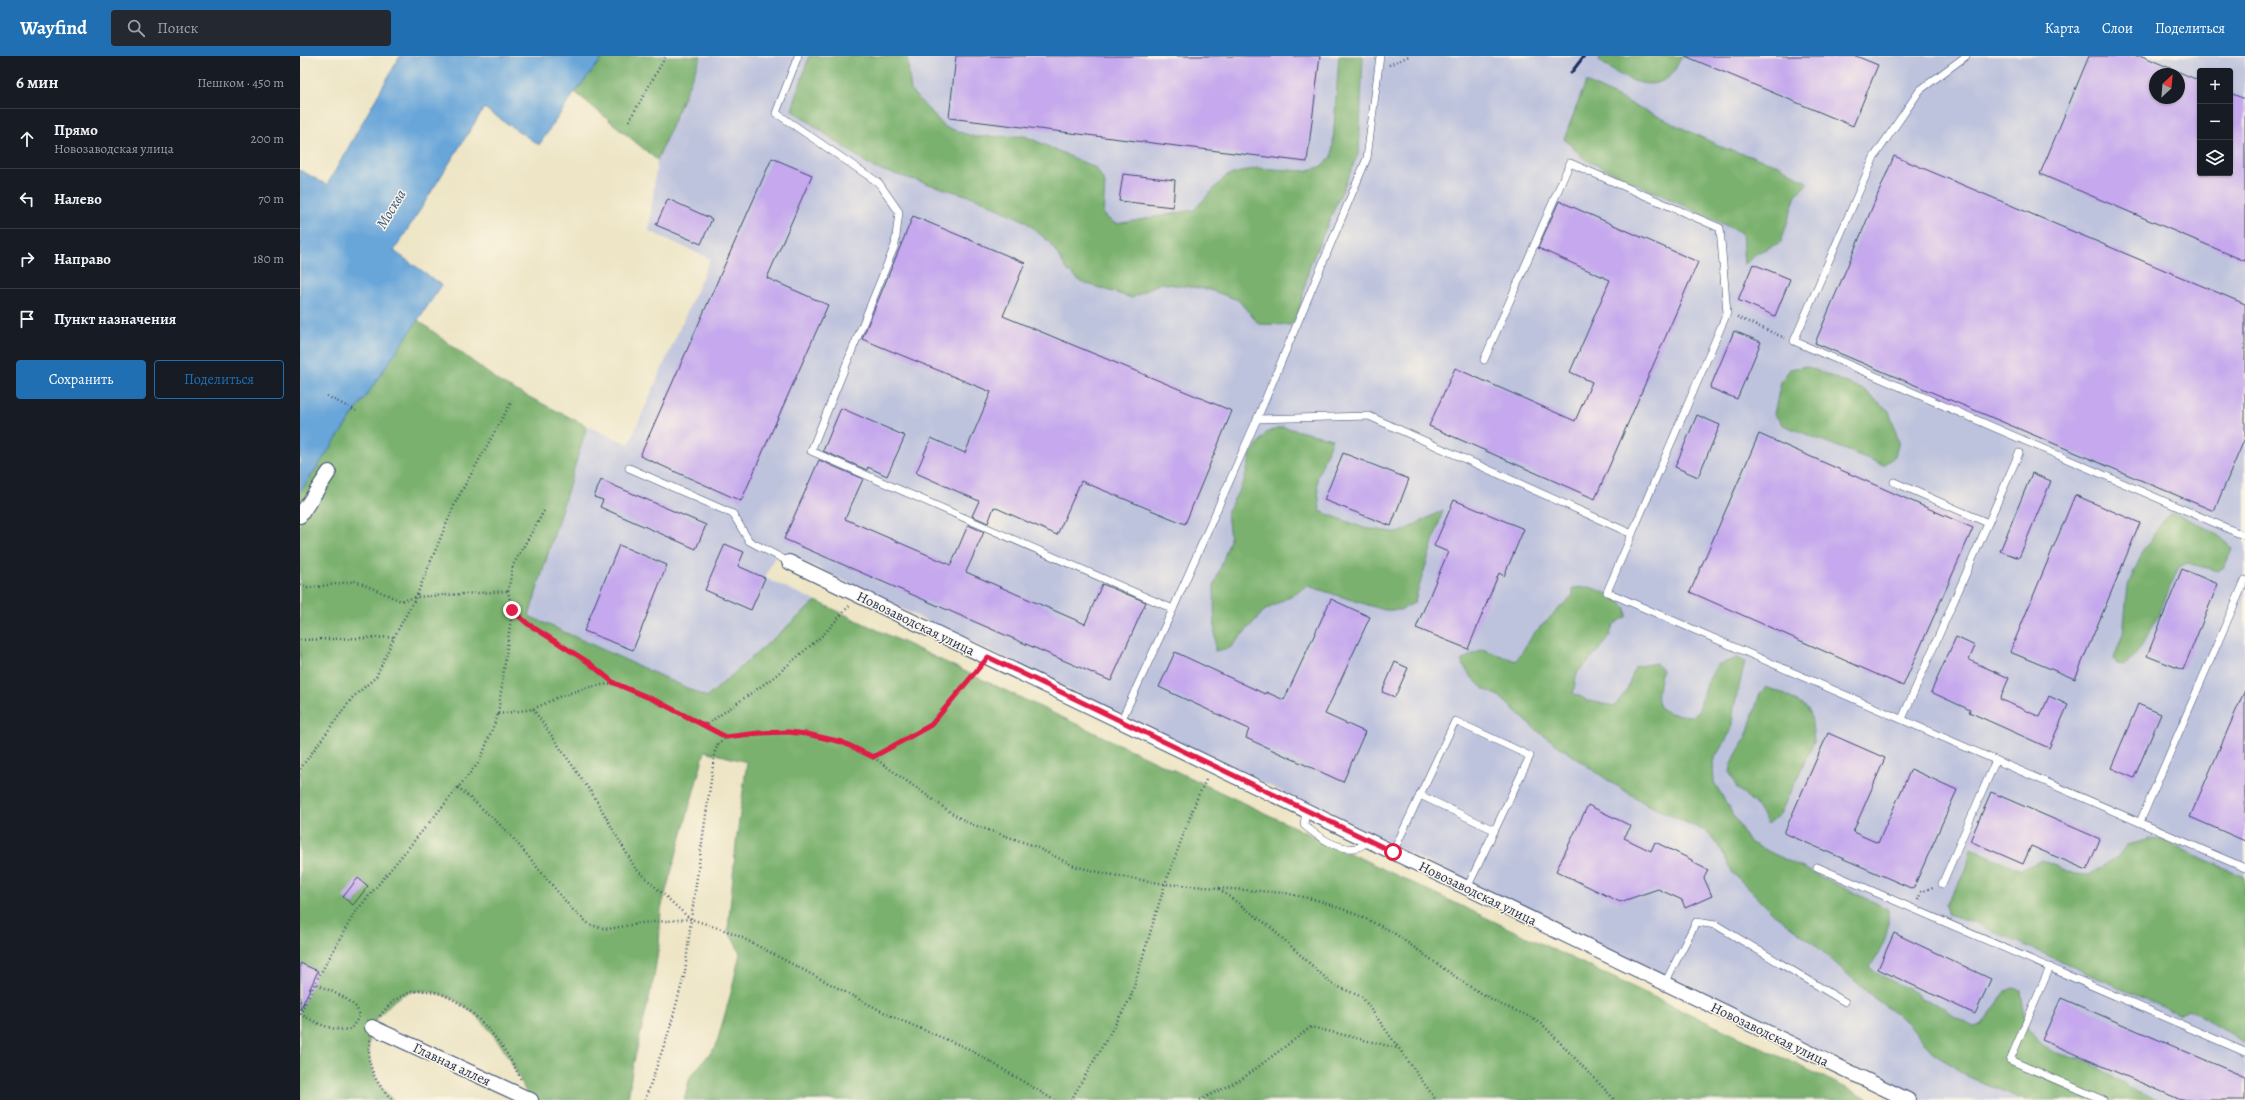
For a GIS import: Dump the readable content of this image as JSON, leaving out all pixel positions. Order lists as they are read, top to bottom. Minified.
{"streets":{"street":["Новозаводская улица","Главная аллея"]},"water":["Москва"],"north":"top right","page":{"header":"Wayfind","search":"Поиск","nav":["Карта","Слои","Поделиться"],"heading":["6 мин","Пешком · 450 m"],"map_buttons":["+","−"],"list":[["Прямо","Новозаводская улица","200 m"],["Налево","70 m"],["Направо","180 m"],"Пункт назначения"],"buttons":["Сохранить","Поделиться"]}}
